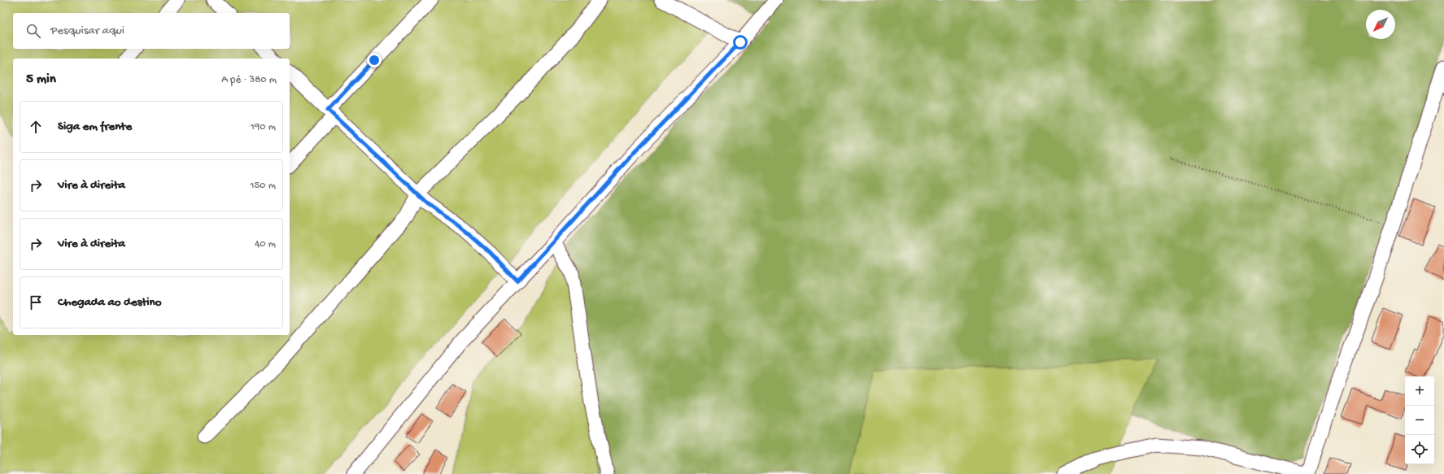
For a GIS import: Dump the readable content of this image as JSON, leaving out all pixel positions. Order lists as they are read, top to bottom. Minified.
{"north":"bottom left","page":{"search":"Pesquisar aqui","heading":["5 min","A pé · 380 m"],"list":[["Siga em frente","190 m"],["Vire à direita","150 m"],["Vire à direita","40 m"],"Chegada ao destino"],"map_buttons":["+","−"]}}
